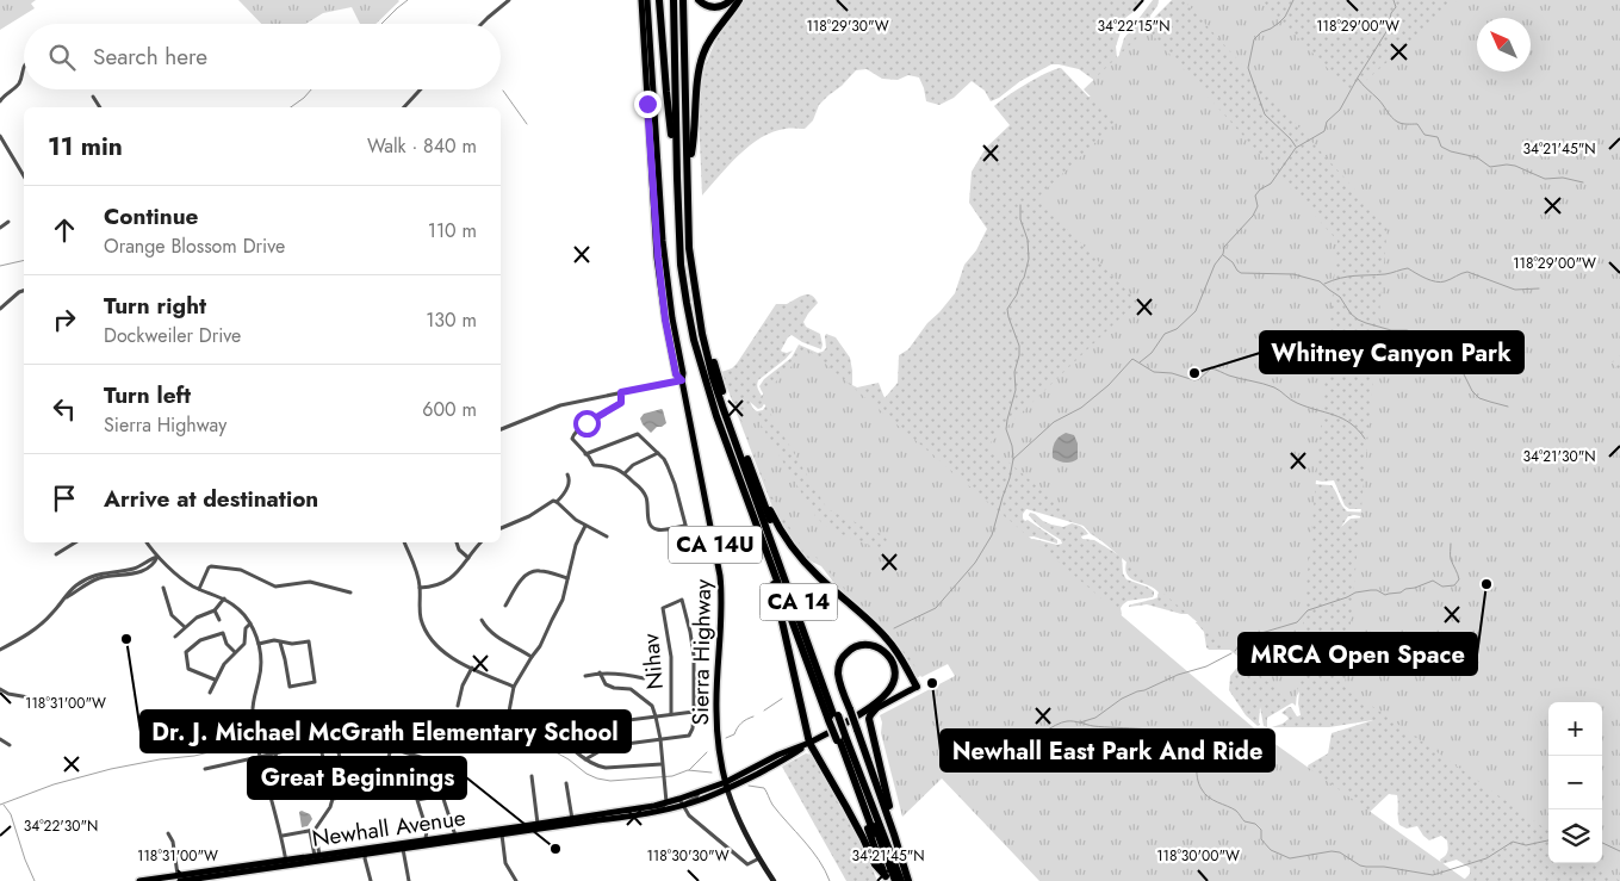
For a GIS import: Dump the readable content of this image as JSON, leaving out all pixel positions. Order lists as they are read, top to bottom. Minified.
{"streets":{"highway":["CA 14"],"main road":["CA 14U","Sierra Highway","Newhall Avenue"],"street":["Nihav"]},"crossings":[["Sierra Highway","Newhall Avenue"]],"places":["Whitney Canyon Park","MRCA Open Space","Dr. J. Michael McGrath Elementary School","Newhall East Park And Ride","Great Beginnings"],"north":"top left","page":{"search":"Search here","heading":["11 min","Walk · 840 m"],"list":[["Continue","Orange Blossom Drive","110 m"],["Turn right","Dockweiler Drive","130 m"],["Turn left","Sierra Highway","600 m"],"Arrive at destination"],"map_buttons":["+","−"]},"coordinates":["118°29'30\"W","34°22'15\"N","118°29'00\"W","34°21'45\"N","34°21'30\"N","118°31'00\"W","34°22'30\"N","118°30'30\"W","118°30'00\"W"]}
